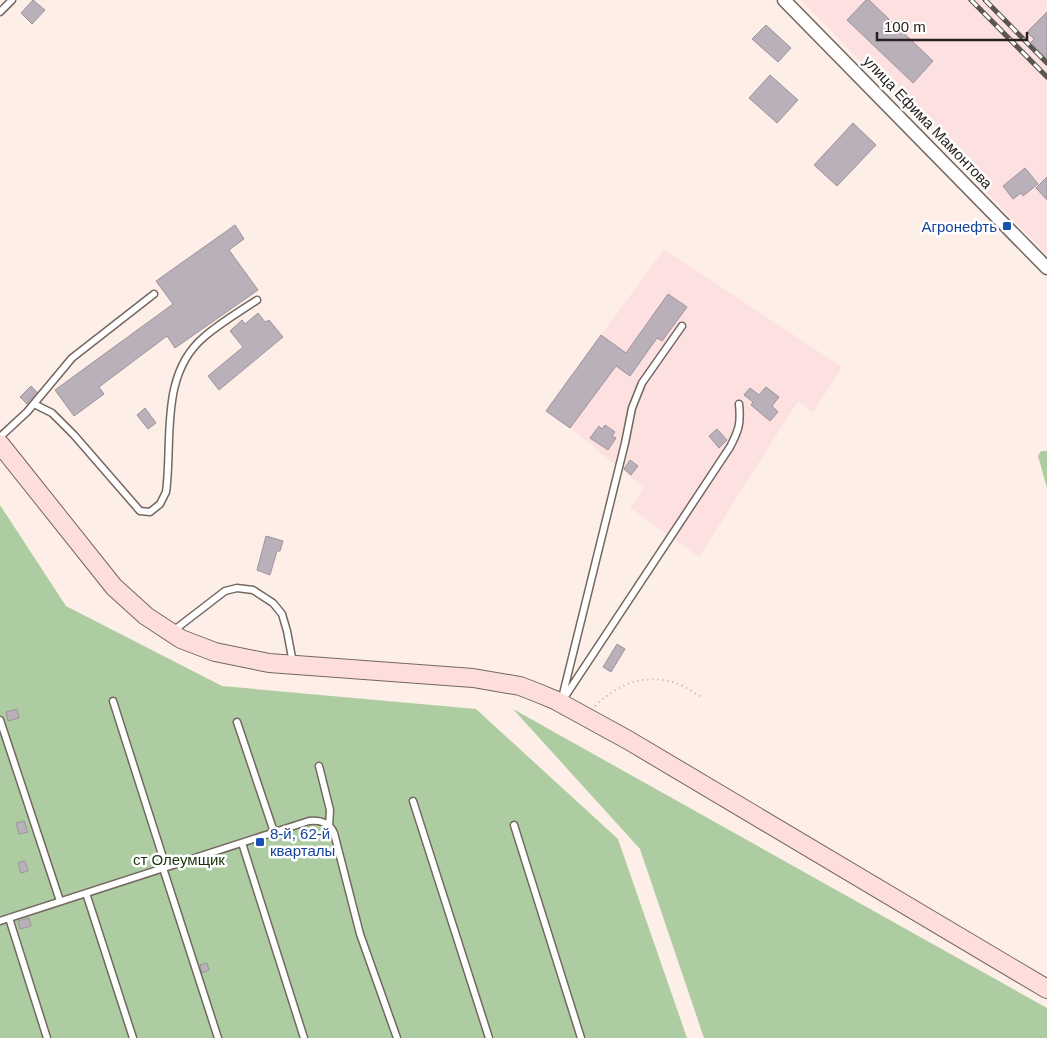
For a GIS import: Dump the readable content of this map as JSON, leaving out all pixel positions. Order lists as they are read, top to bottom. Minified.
{"streets":{"street":["улица Ефима Мамонтова"]},"parks":["ст Олеумщик"],"places":{"transit":["Агронефть","8-й, 62-й кварталы"]},"scale_bar":"100 m"}
